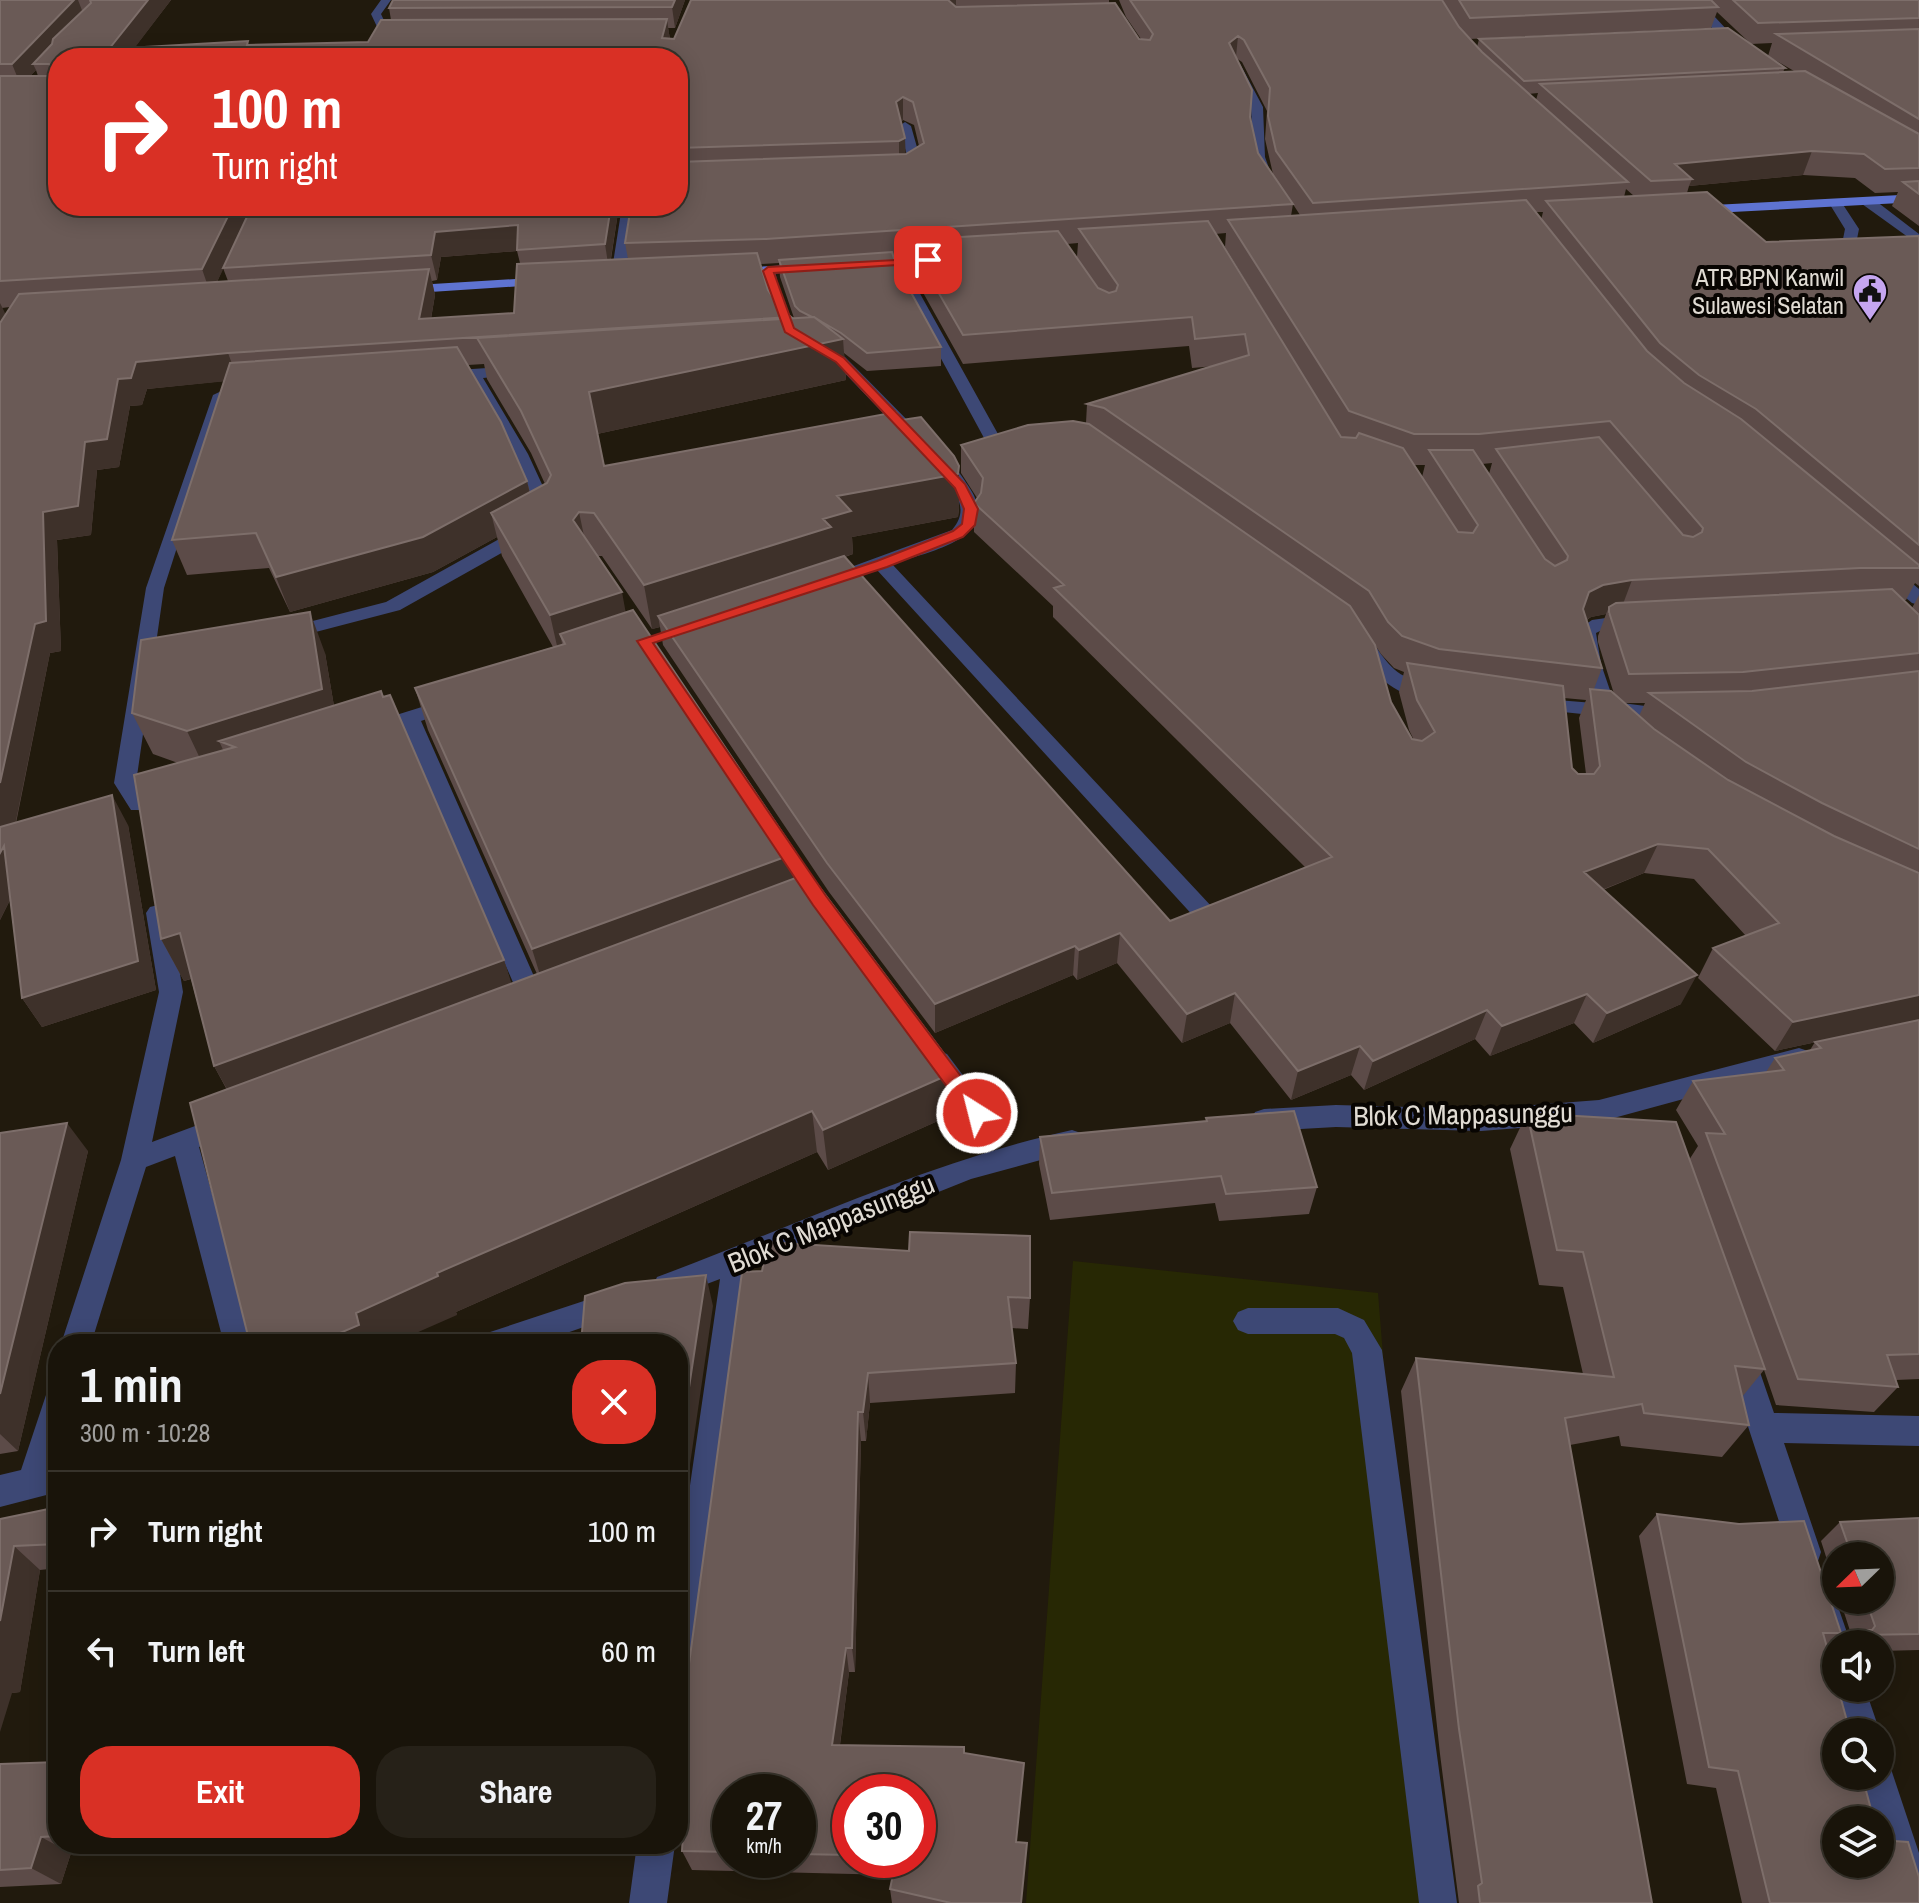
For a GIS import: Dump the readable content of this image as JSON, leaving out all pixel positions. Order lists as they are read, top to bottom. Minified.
{"streets":{"street":["Blok C Mappasunggu"]},"places":{"public building":["ATR BPN Kanwil Sulawesi Selatan"]},"north":"bottom left","page":{"turn":["100 m","Turn right"],"heading":["1 min","300 m · 10:28"],"list":[{"name":"Turn right","value":"100 m"},{"name":"Turn left","value":"60 m"}],"buttons":["Exit","Share"],"speed":"27 km/h","limit":"30"}}
